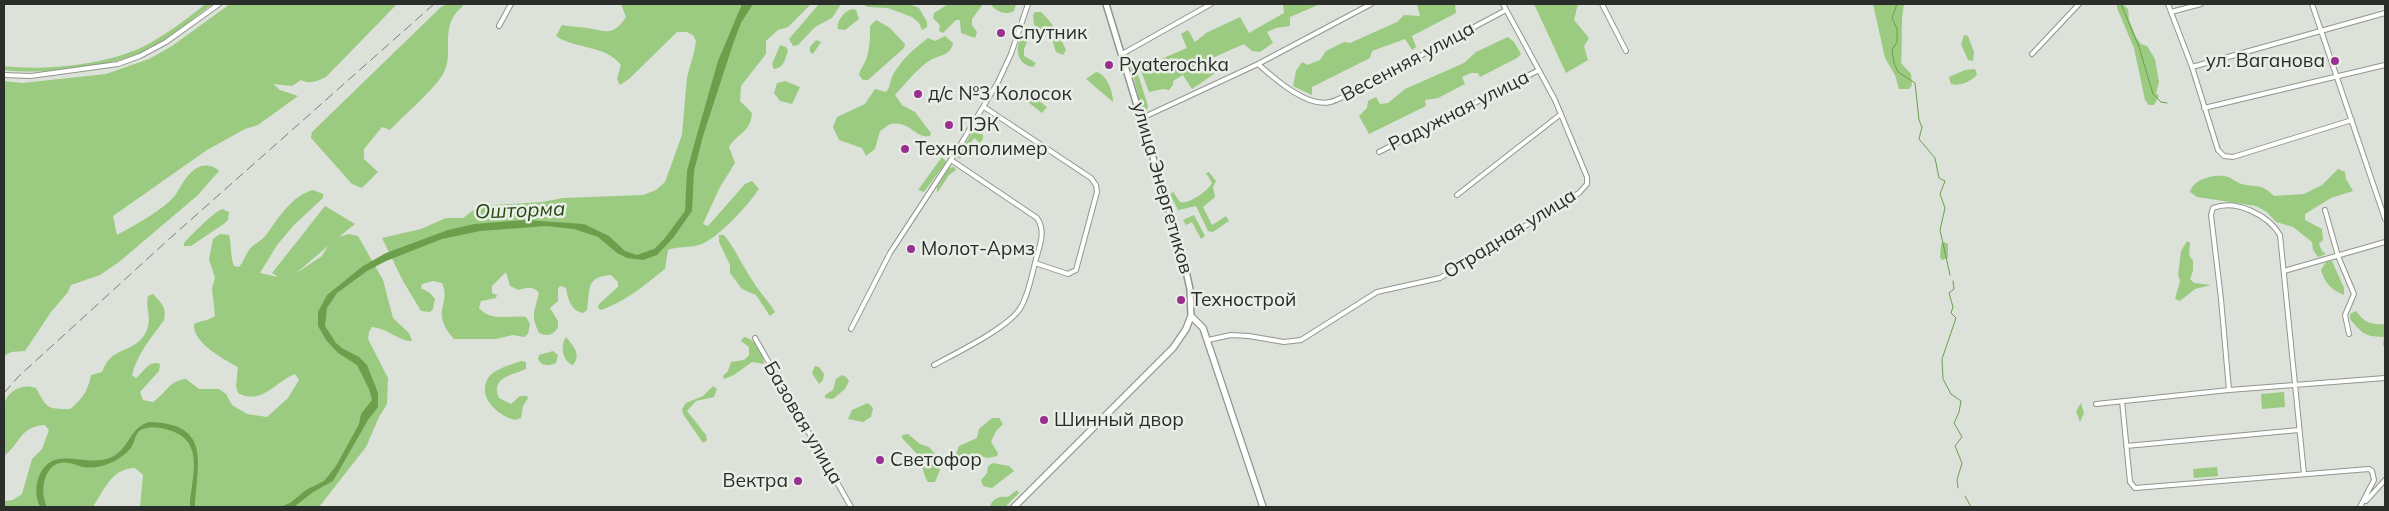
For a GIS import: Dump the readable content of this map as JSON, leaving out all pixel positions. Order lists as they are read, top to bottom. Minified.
{"streets":{"street":["Весенняя улица","Радужная улица","улица Энергетиков","Отрадная улица","Базовая улица"]},"water":["Ошторма"],"places":["Спутник","ул. Ваганова","Pyaterochka","д/с №3 Колосок","ПЭК","Технополимер","Молот-Армз","Технострой","Шинный двор","Светофор","Вектра"]}
